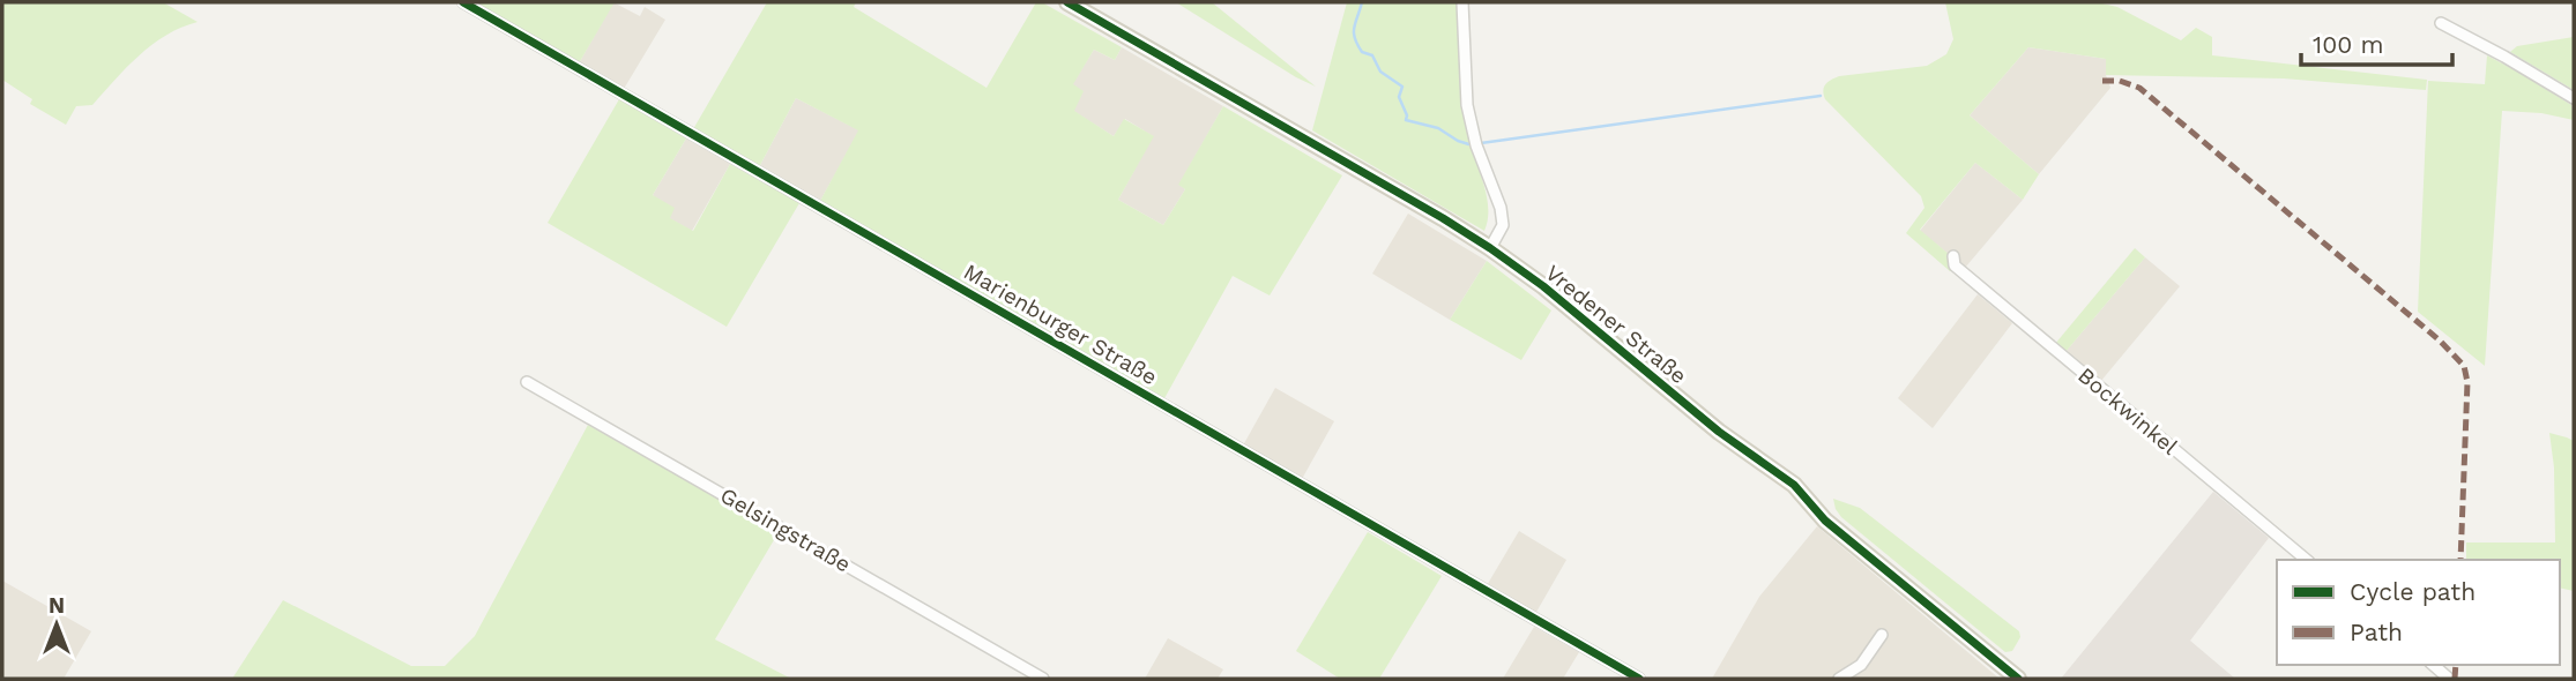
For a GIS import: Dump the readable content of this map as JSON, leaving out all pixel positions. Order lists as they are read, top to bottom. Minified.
{"streets":{"street":["Marienburger Straße","Vredener Straße","Bockwinkel","Gelsingstraße"]},"legend":["Cycle path","Path"],"scale_bar":"100 m","north":"top"}
